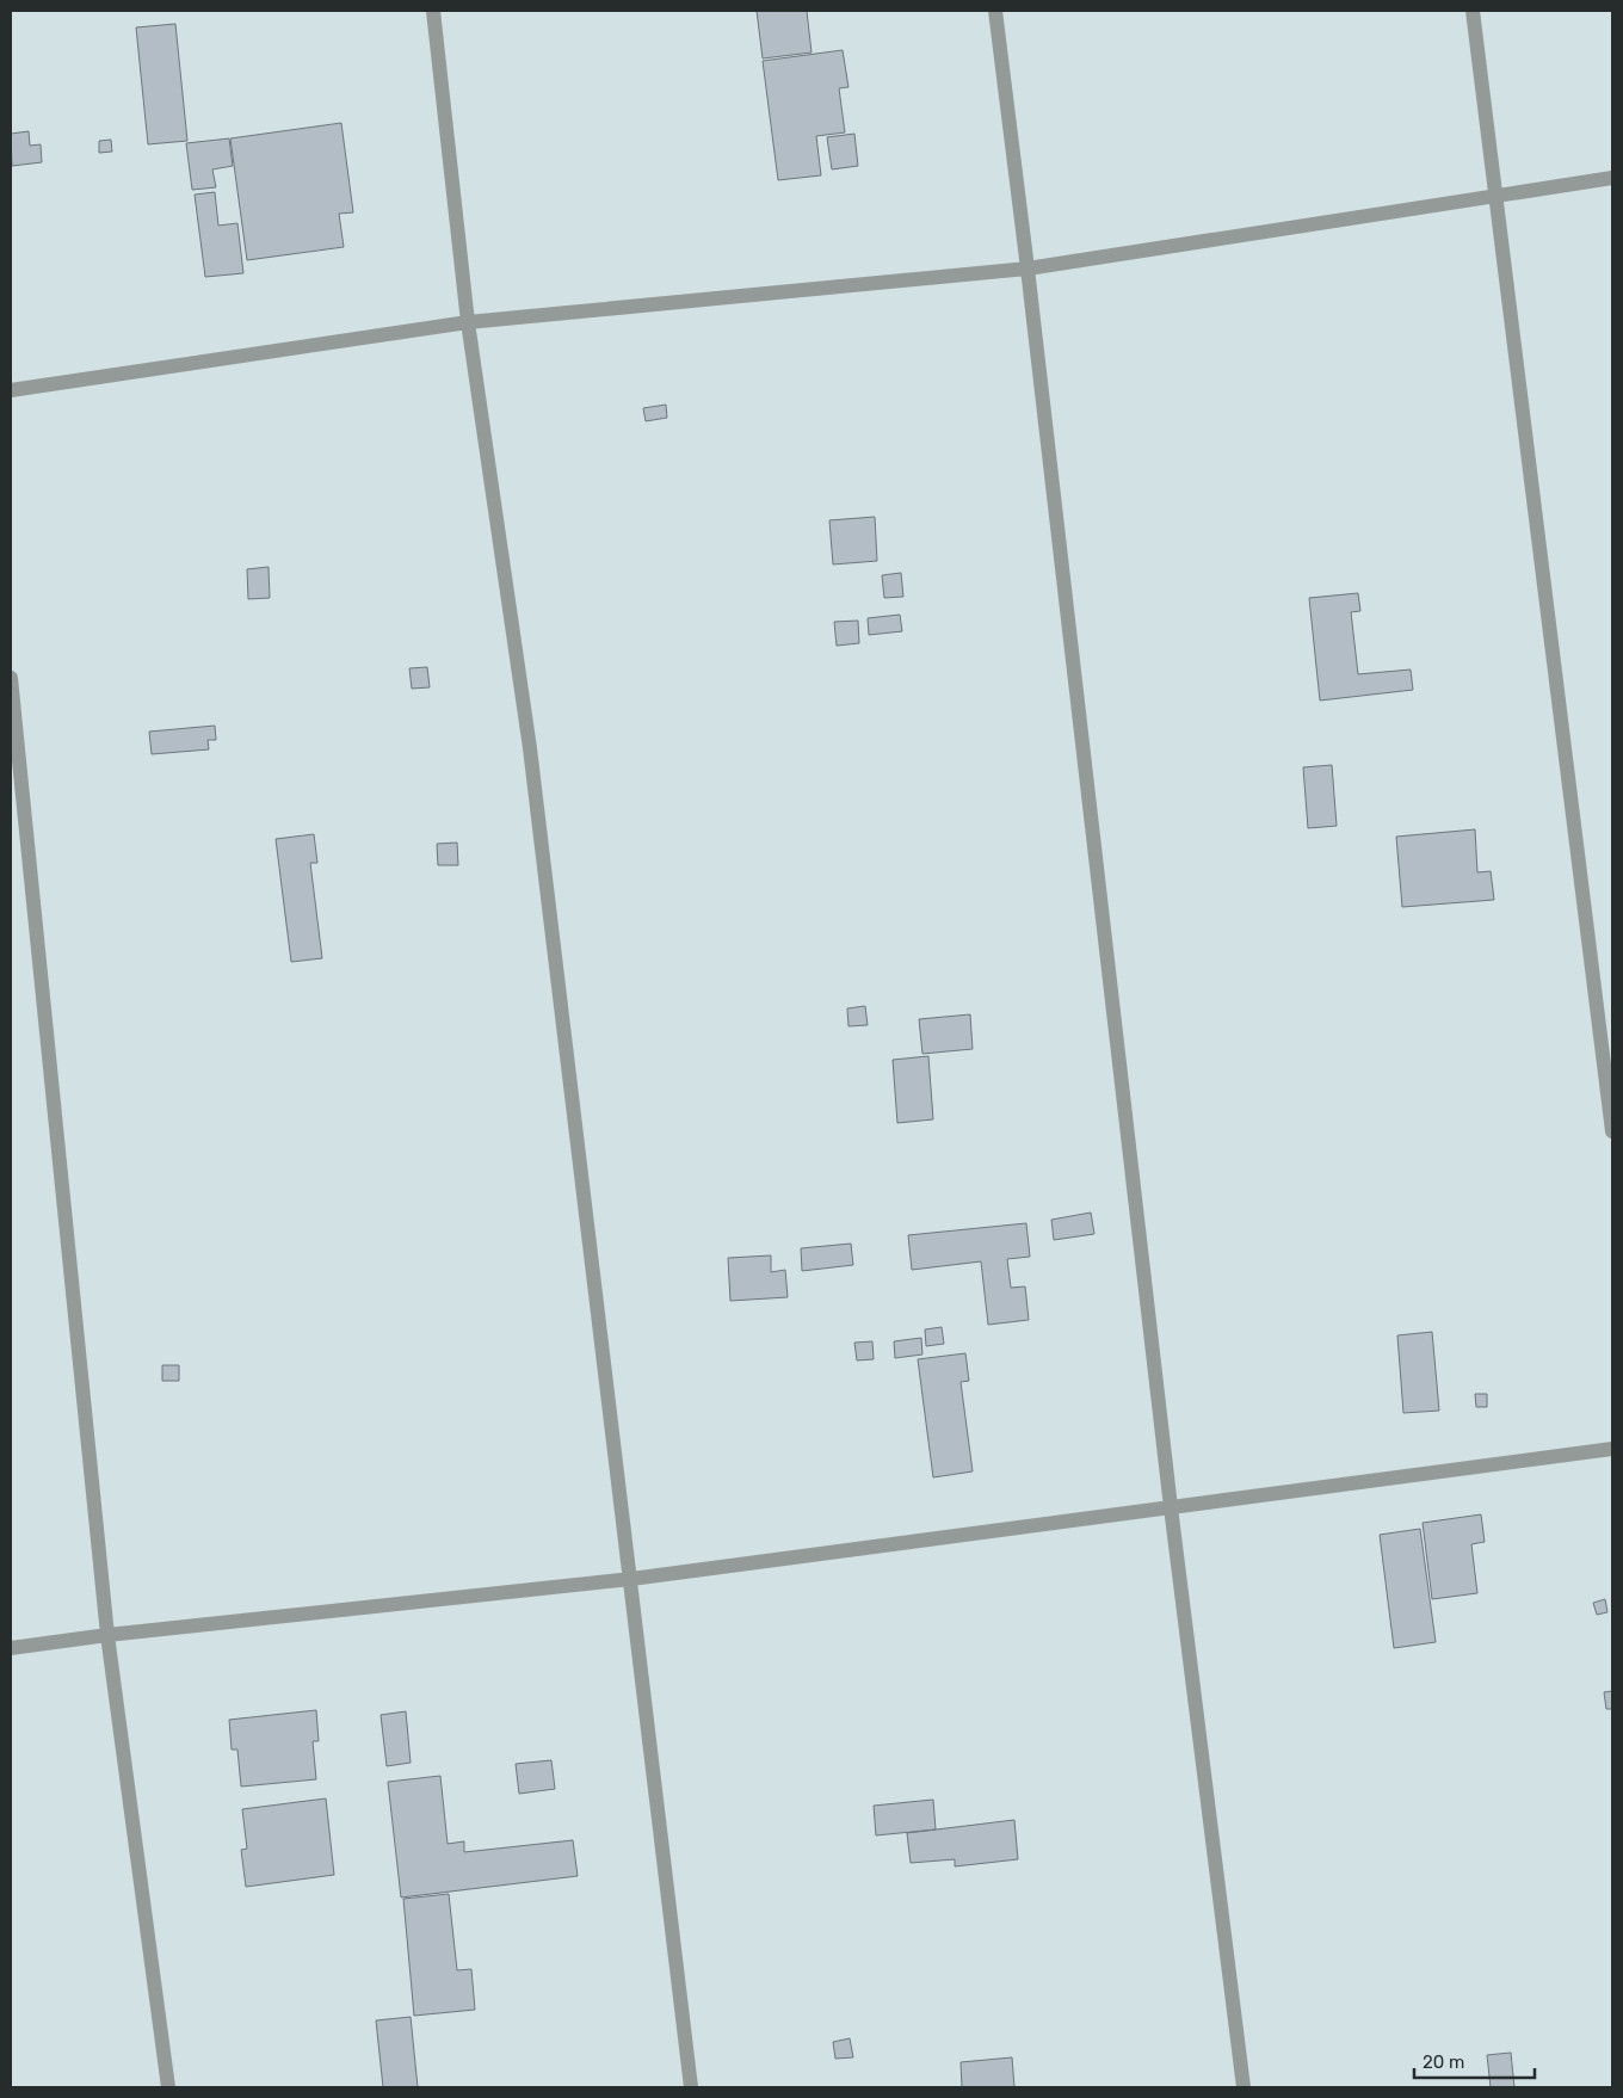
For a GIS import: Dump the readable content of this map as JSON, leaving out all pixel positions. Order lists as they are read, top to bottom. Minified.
{"scale_bar":"20 m"}
